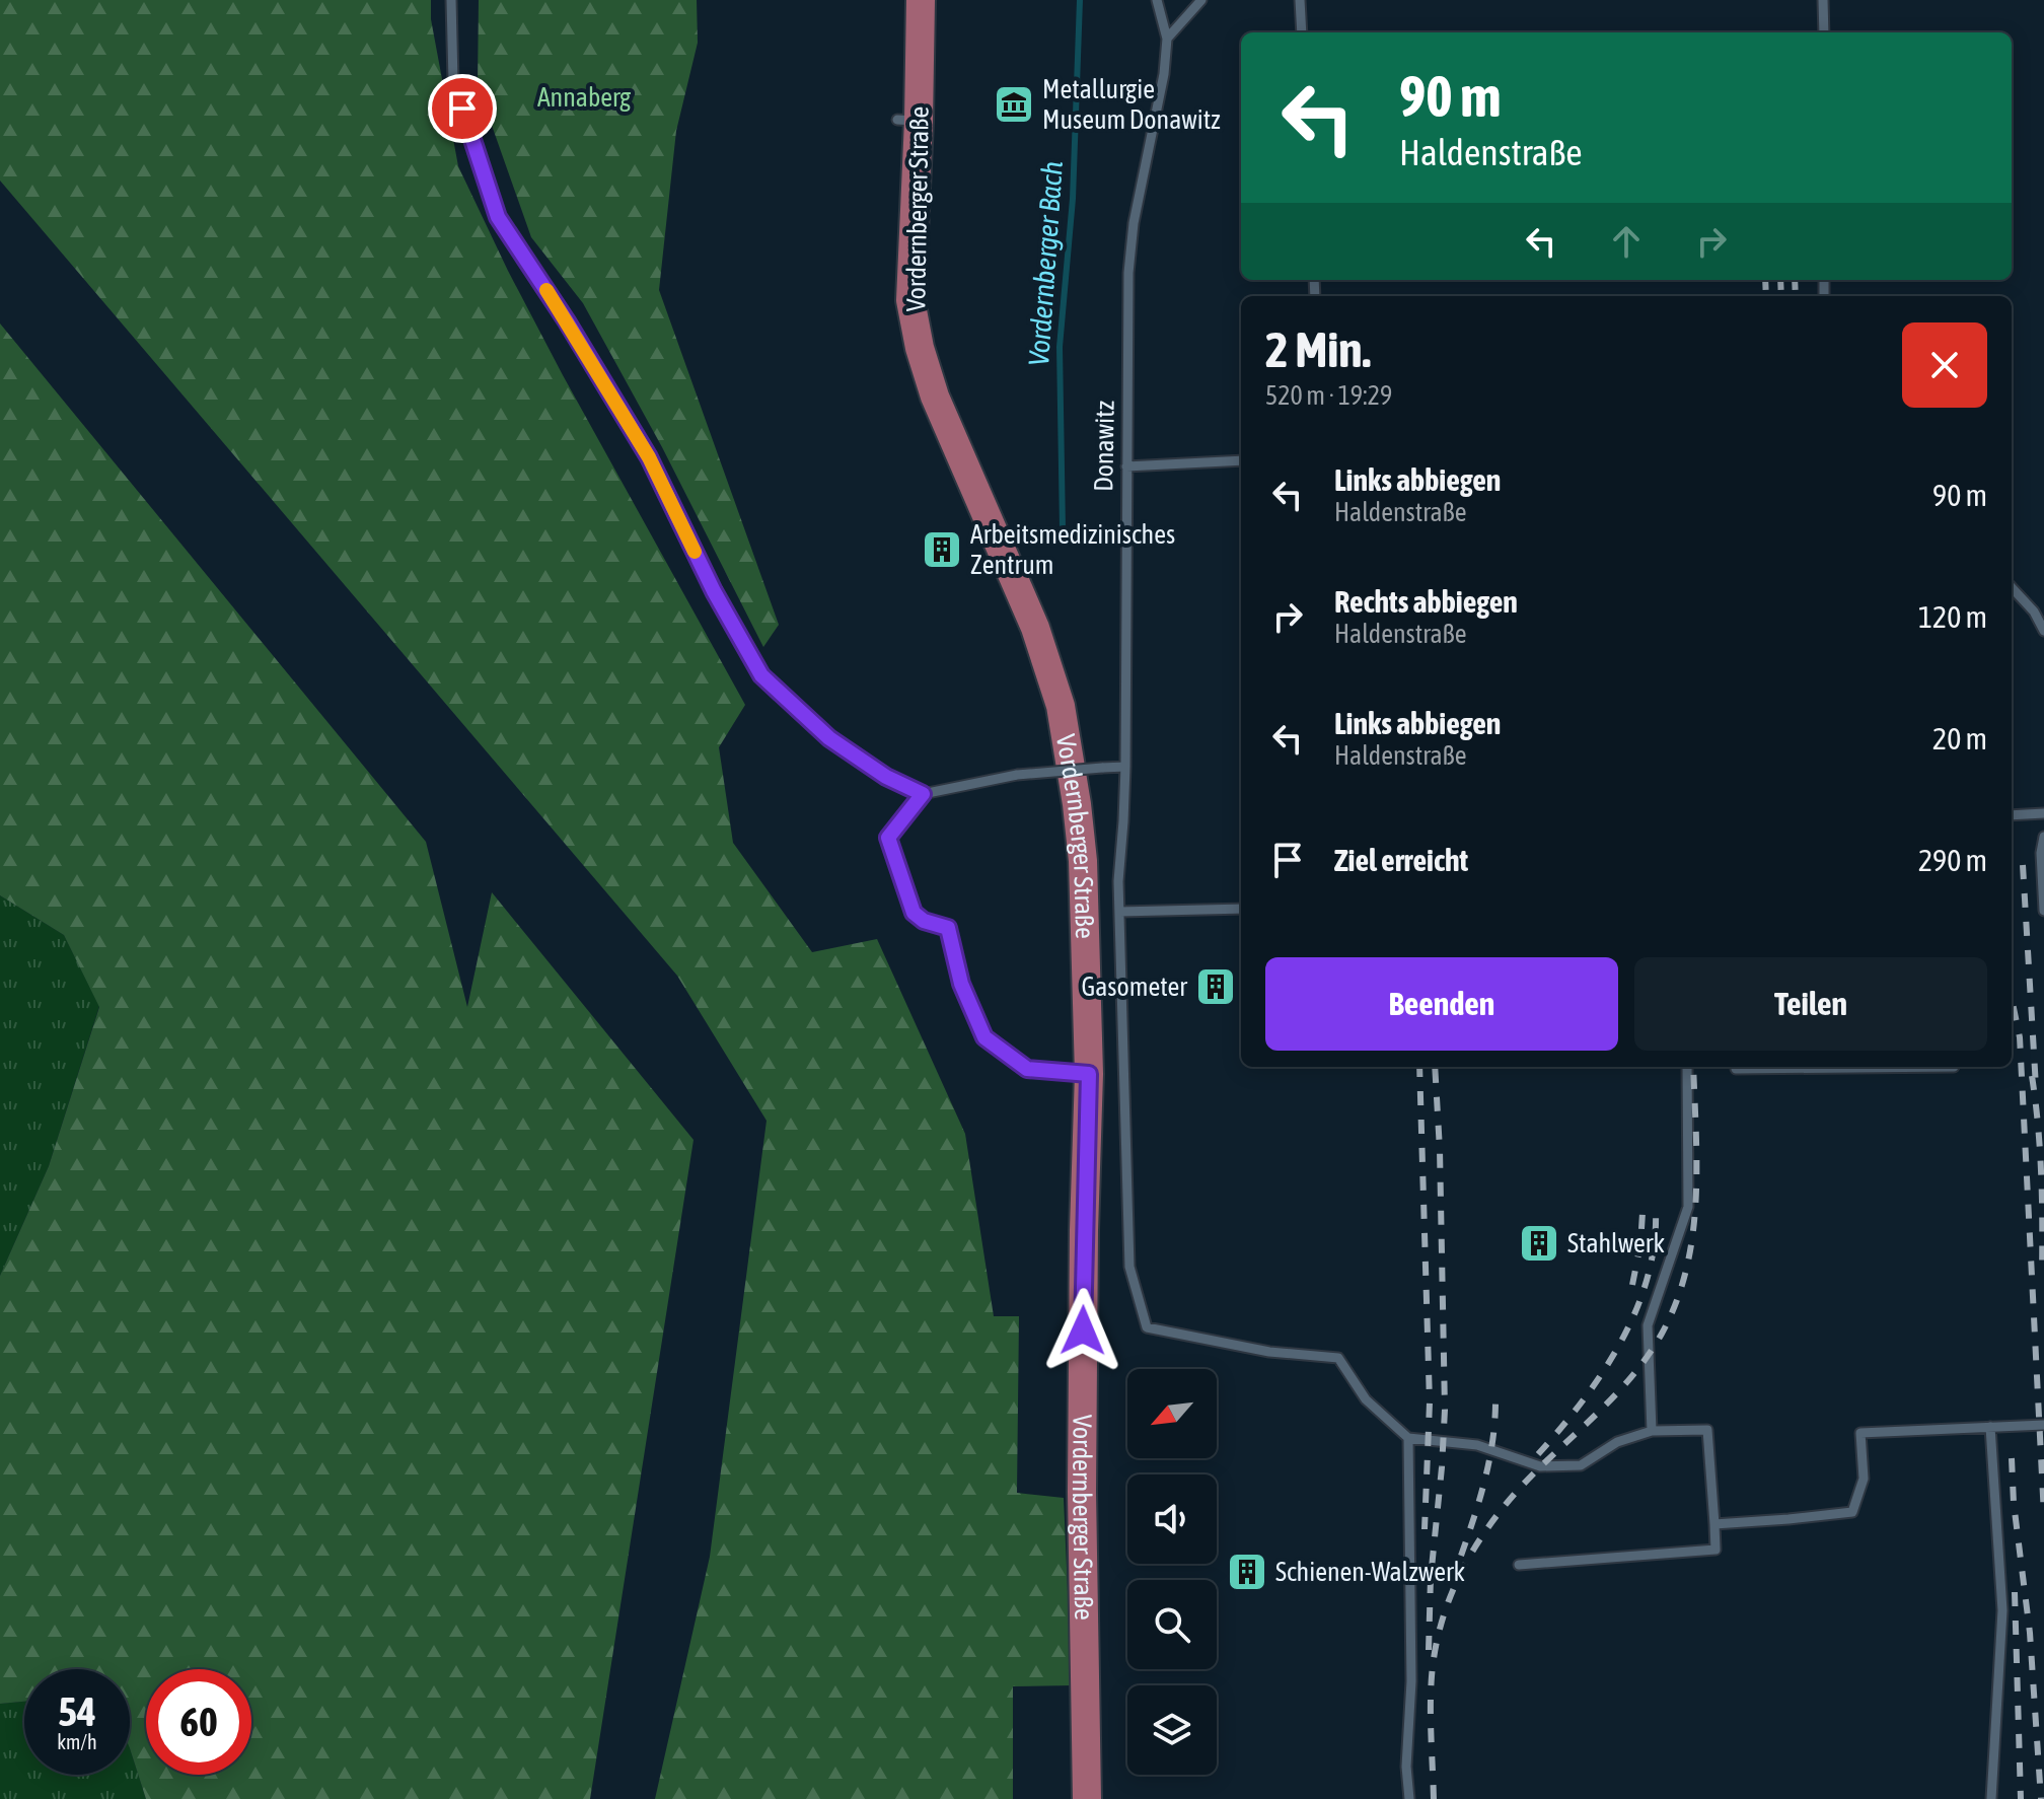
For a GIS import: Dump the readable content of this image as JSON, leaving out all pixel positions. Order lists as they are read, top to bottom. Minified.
{"streets":{"main road":["Vordernberger Straße"],"lane":["Donawitz"]},"water":["Vordernberger Bach"],"parks":["Annaberg"],"places":{"museum":["Metallurgie Museum Donawitz"],"building":["Arbeitsmedizinisches Zentrum","Gasometer","Stahlwerk","Schienen-Walzwerk"]},"north":"bottom left","page":{"turn":["90 m","Haldenstraße"],"heading":["2 Min.","520 m · 19:29"],"list":[{"name":"Links abbiegen","note":"Haldenstraße","value":"90 m"},{"name":"Rechts abbiegen","note":"Haldenstraße","value":"120 m"},{"name":"Links abbiegen","note":"Haldenstraße","value":"20 m"},{"name":"Ziel erreicht","value":"290 m"}],"buttons":["Beenden","Teilen"],"speed":"54 km/h","limit":"60"}}
